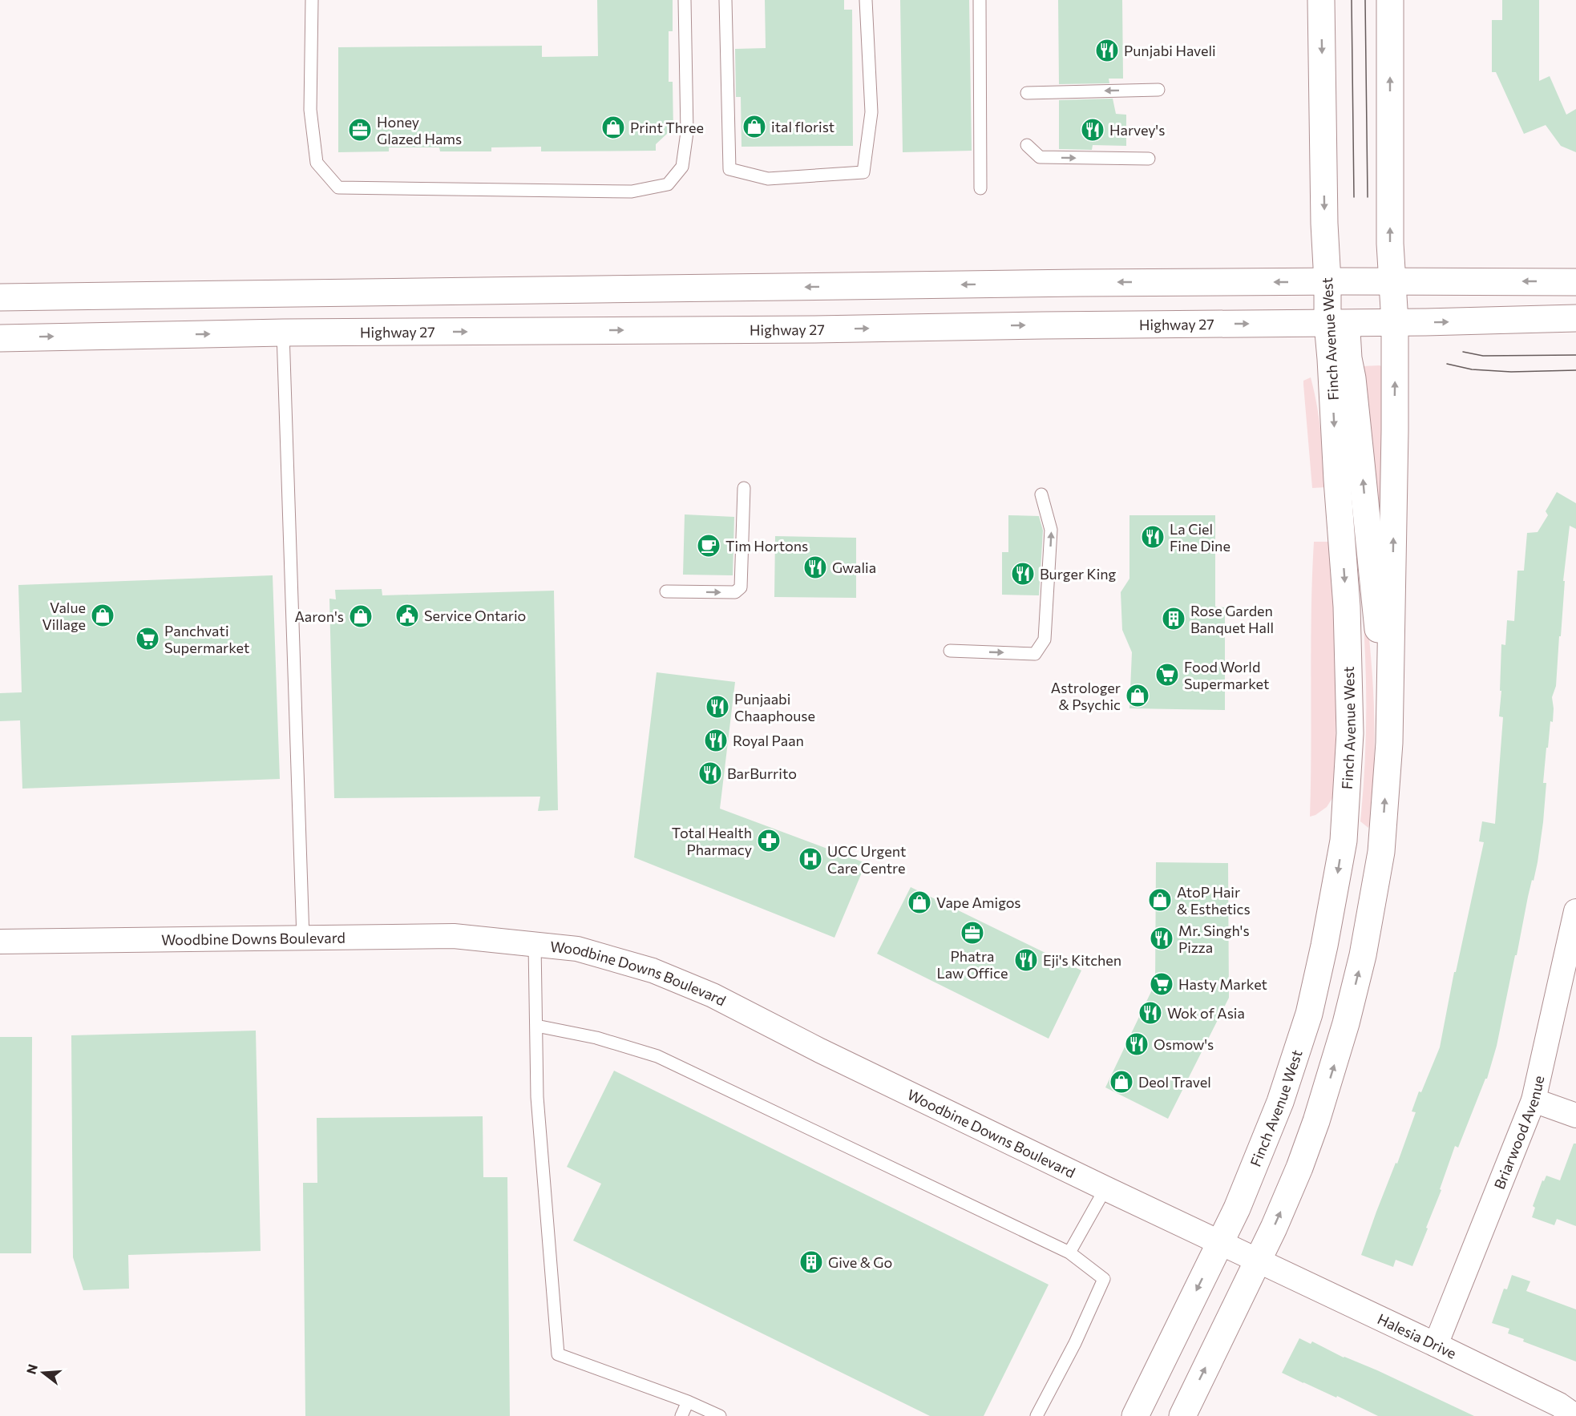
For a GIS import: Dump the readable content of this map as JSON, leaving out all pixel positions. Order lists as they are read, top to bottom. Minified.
{"streets":{"main road":["Highway 27","Finch Avenue West"],"street":["Woodbine Downs Boulevard","Briarwood Avenue","Halesia Drive"]},"crossings":[["Highway 27","Finch Avenue West"],["Finch Avenue West","Woodbine Downs Boulevard"],["Finch Avenue West","Halesia Drive"],["Woodbine Downs Boulevard","Halesia Drive"],["Briarwood Avenue","Halesia Drive"]],"places":{"restaurant":["Punjabi Haveli","Harvey's","La Ciel Fine Dine","Gwalia","Burger King","Punjaabi Chaaphouse","Royal Paan","BarBurrito","Mr. Singh's Pizza","Eji's Kitchen","Wok of Asia","Osmow's"],"shop":["ital florist","Print Three","Value Village","Aaron's","Astrologer & Psychic","AtoP Hair & Esthetics","Vape Amigos","Deol Travel"],"office":["Honey Glazed Hams","Phatra Law Office"],"cafe":["Tim Hortons"],"public building":["Service Ontario"],"building":["Rose Garden Banquet Hall","Give & Go"],"supermarket":["Panchvati Supermarket","Food World Supermarket","Hasty Market"],"pharmacy":["Total Health Pharmacy"],"hospital":["UCC Urgent Care Centre"]},"north":"left"}
